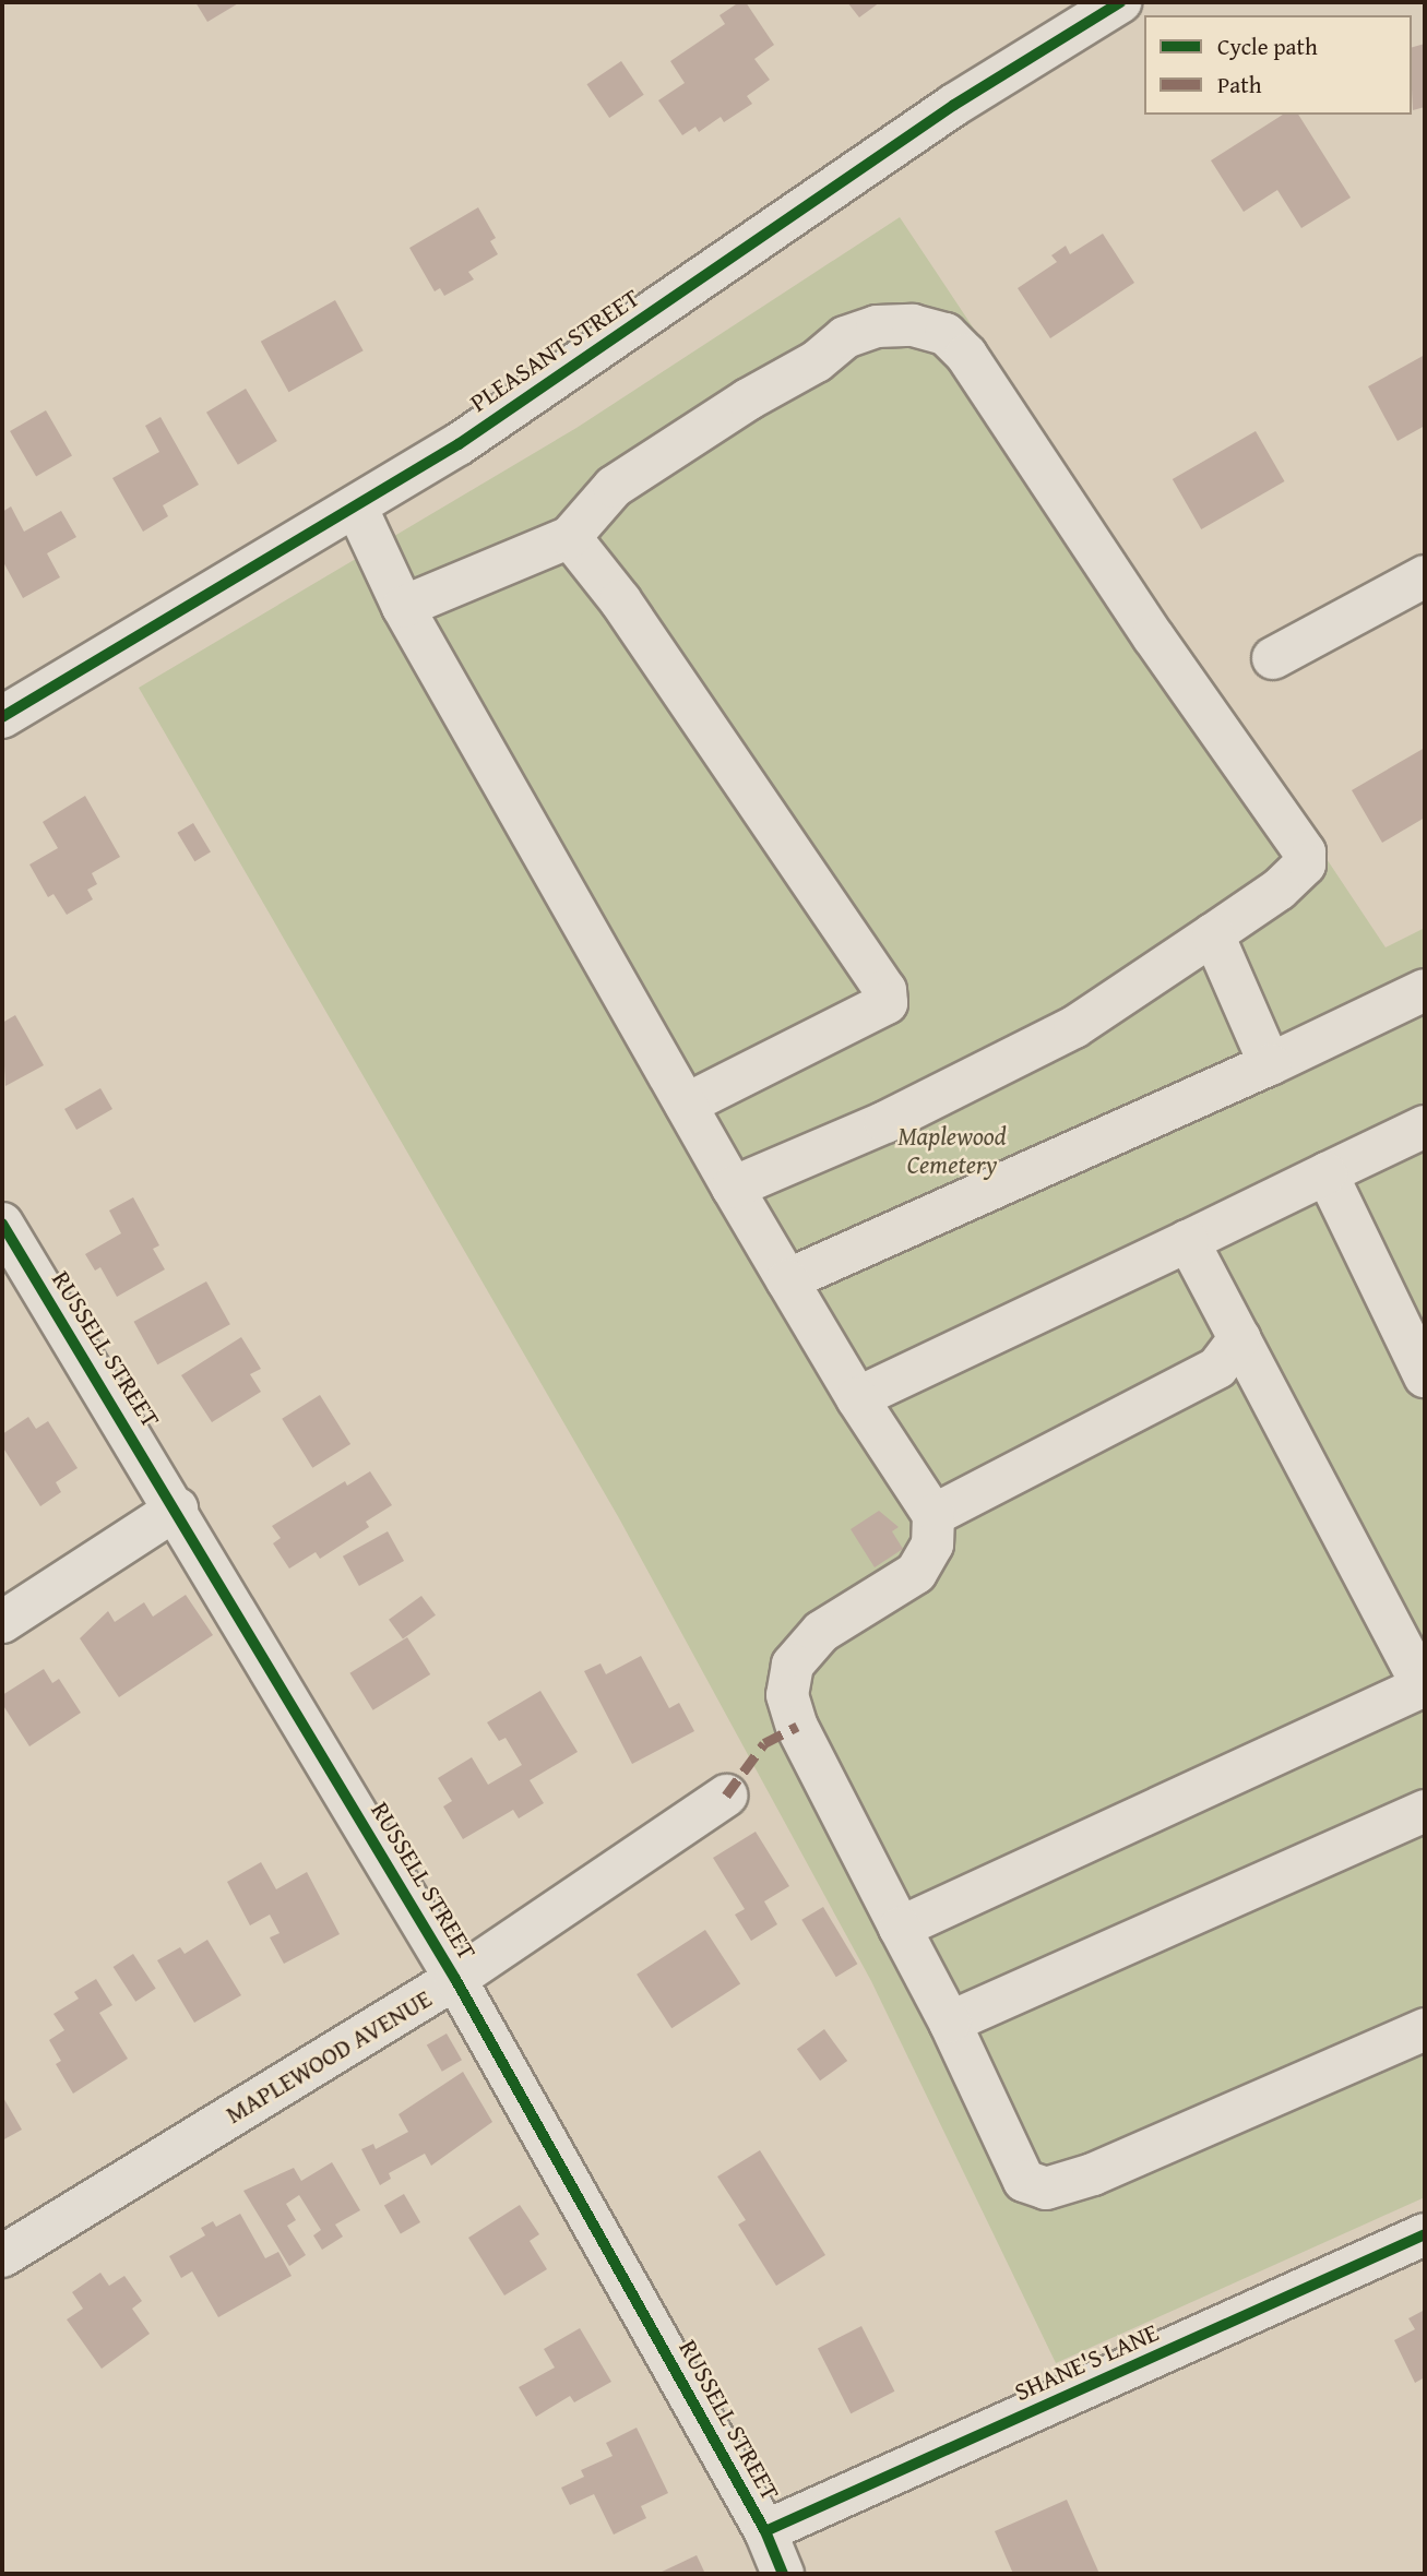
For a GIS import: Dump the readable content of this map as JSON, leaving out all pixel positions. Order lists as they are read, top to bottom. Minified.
{"streets":{"street":["PLEASANT STREET","RUSSELL STREET","MAPLEWOOD AVENUE","SHANE'S LANE"]},"crossings":[["RUSSELL STREET","MAPLEWOOD AVENUE"],["RUSSELL STREET","SHANE'S LANE"]],"parks":["Maplewood Cemetery"],"legend":["Cycle path","Path"]}
